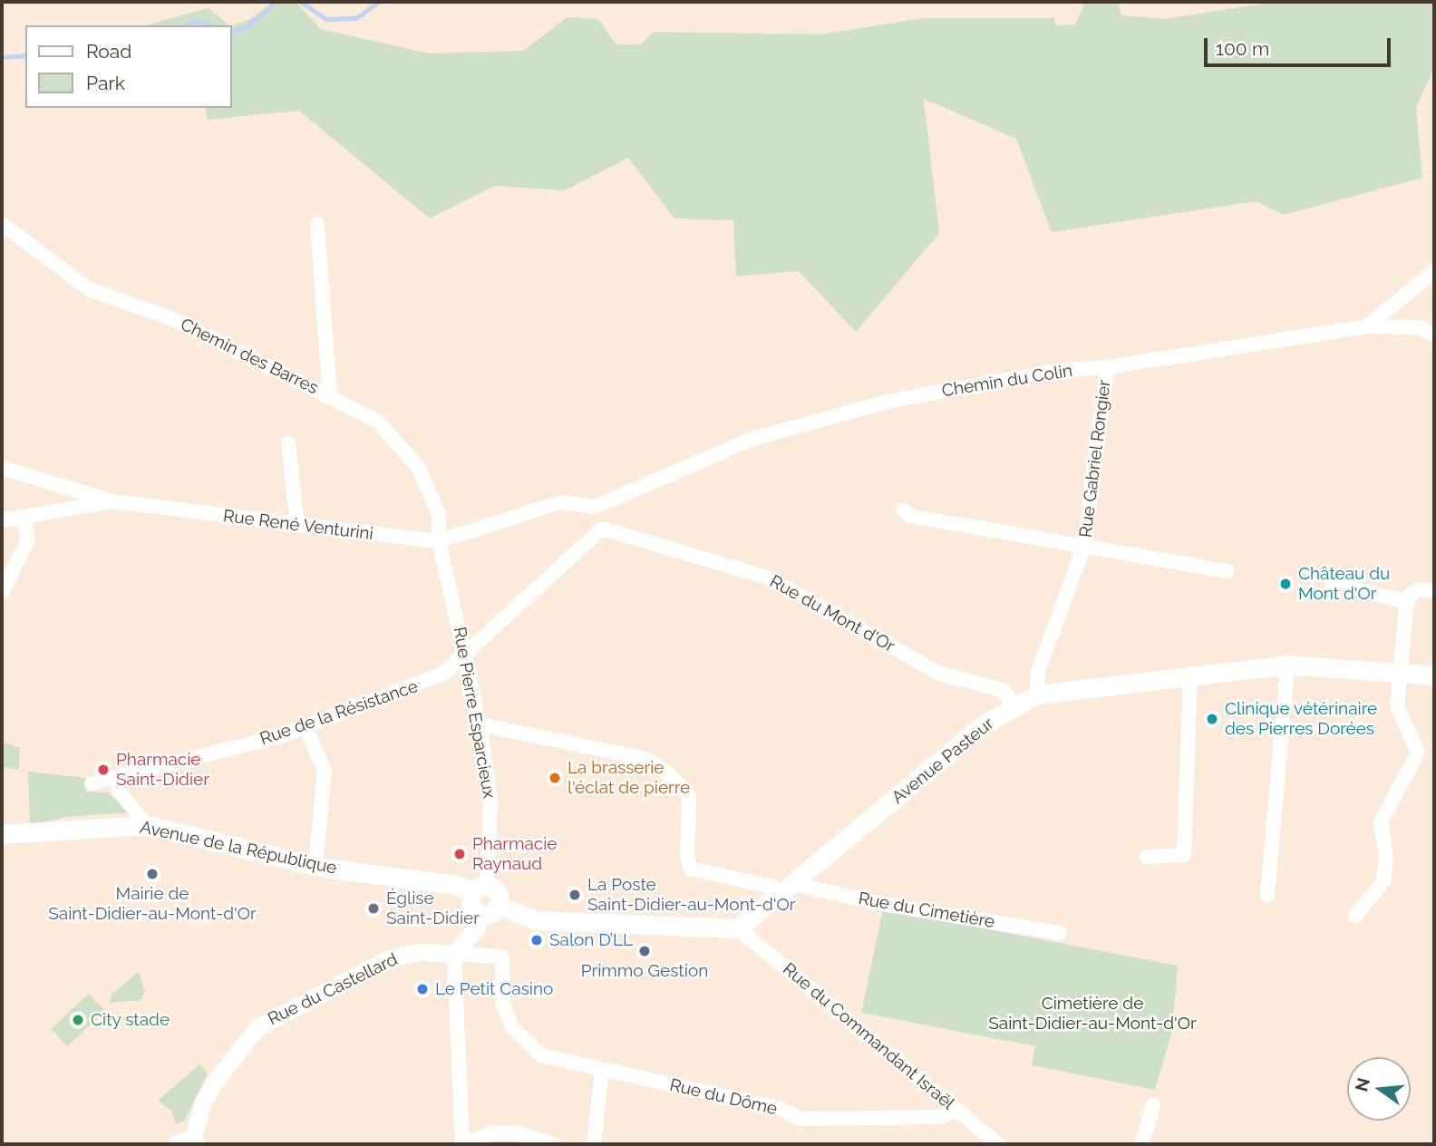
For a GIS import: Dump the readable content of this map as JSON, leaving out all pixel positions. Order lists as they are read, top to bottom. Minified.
{"streets":{"main road":["Avenue Pasteur","Avenue de la République"],"street":["Chemin des Barres","Chemin du Colin","Rue Gabriel Rongier","Rue René Venturini","Rue du Mont d'Or","Rue de la Résistance","Rue Pierre Esparcieux","Rue du Cimetière","Rue du Castellard","Rue du Commandant Israël","Rue du Dôme"]},"crossings":[["Chemin des Barres","Rue René Venturini"],["Chemin des Barres","Rue Pierre Esparcieux"],["Chemin du Colin","Rue Gabriel Rongier"],["Chemin du Colin","Rue René Venturini"],["Rue Gabriel Rongier","Avenue Pasteur"],["Rue René Venturini","Rue Pierre Esparcieux"],["Rue du Mont d'Or","Avenue Pasteur"],["Rue de la Résistance","Rue Pierre Esparcieux"],["Rue Pierre Esparcieux","Avenue de la République"],["Rue Pierre Esparcieux","Rue du Cimetière"],["Avenue Pasteur","Rue du Cimetière"],["Rue du Castellard","Rue du Dôme"],["Rue du Commandant Israël","Rue du Dôme"]],"parks":["Cimetière de Saint-Didier-au-Mont-d'Or"],"places":["Château du Mont d'Or","Clinique vétérinaire des Pierres Dorées","Pharmacie Saint-Didier","La brasserie l'éclat de pierre","Pharmacie Raynaud","Mairie de Saint-Didier-au-Mont-d'Or","La Poste Saint-Didier-au-Mont-d'Or","Église Saint-Didier","Salon D’LL","Primmo Gestion","Le Petit Casino","City stade"],"legend":["Road","Park"],"scale_bar":"100 m","north":"left"}
